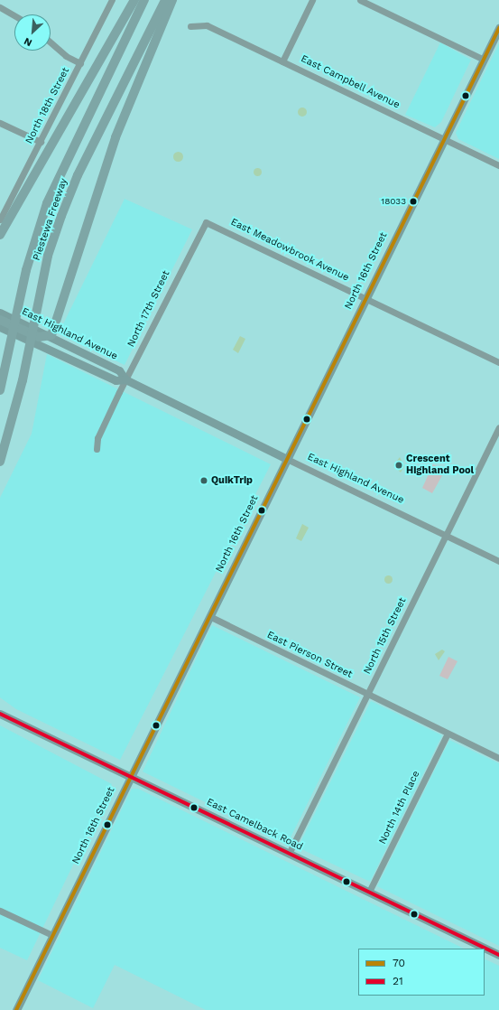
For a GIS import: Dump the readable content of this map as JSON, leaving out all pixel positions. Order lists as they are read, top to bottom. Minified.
{"streets":{"highway":["Piestewa Freeway"],"main road":["North 16th Street","East Highland Avenue","East Camelback Road"],"street":["East Campbell Avenue","North 18th Street","East Meadowbrook Avenue","North 17th Street","North 15th Street","East Pierson Street","North 14th Place"]},"crossings":[["East Campbell Avenue","North 16th Street"],["East Meadowbrook Avenue","North 16th Street"],["East Meadowbrook Avenue","North 17th Street"],["North 16th Street","East Highland Avenue"],["North 16th Street","East Pierson Street"],["North 16th Street","East Camelback Road"],["North 17th Street","East Highland Avenue"],["East Highland Avenue","North 15th Street"],["North 15th Street","East Pierson Street"],["North 15th Street","East Camelback Road"],["East Pierson Street","North 14th Place"],["North 14th Place","East Camelback Road"]],"places":["18033","Crescent Highland Pool","QuikTrip"],"lines":["transit line 70","transit line 21"],"legend":["70","21"],"north":"bottom left"}
